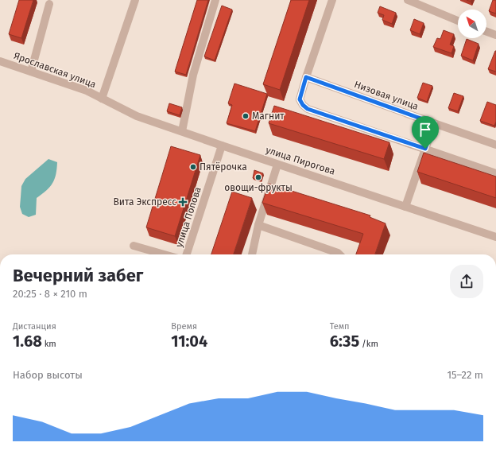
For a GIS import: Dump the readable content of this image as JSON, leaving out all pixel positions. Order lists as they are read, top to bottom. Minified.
{"streets":{"street":["Ярославская улица","Низовая улица","улица Пирогова","улица Попова"]},"crossings":[["Ярославская улица","улица Пирогова"],["улица Пирогова","улица Попова"]],"places":{"other":["Магнит","Пятёрочка","овощи-фрукты"],"health":["Вита Экспресс"]},"north":"top left","page":{"heading":["Вечерний забег","20:25 · 8 × 210 m"],"stats":[["Дистанция","1.68 km"],["Время","11:04"],["Темп","6:35 /km"]],"chart":["Набор высоты","15–22 m"]}}
